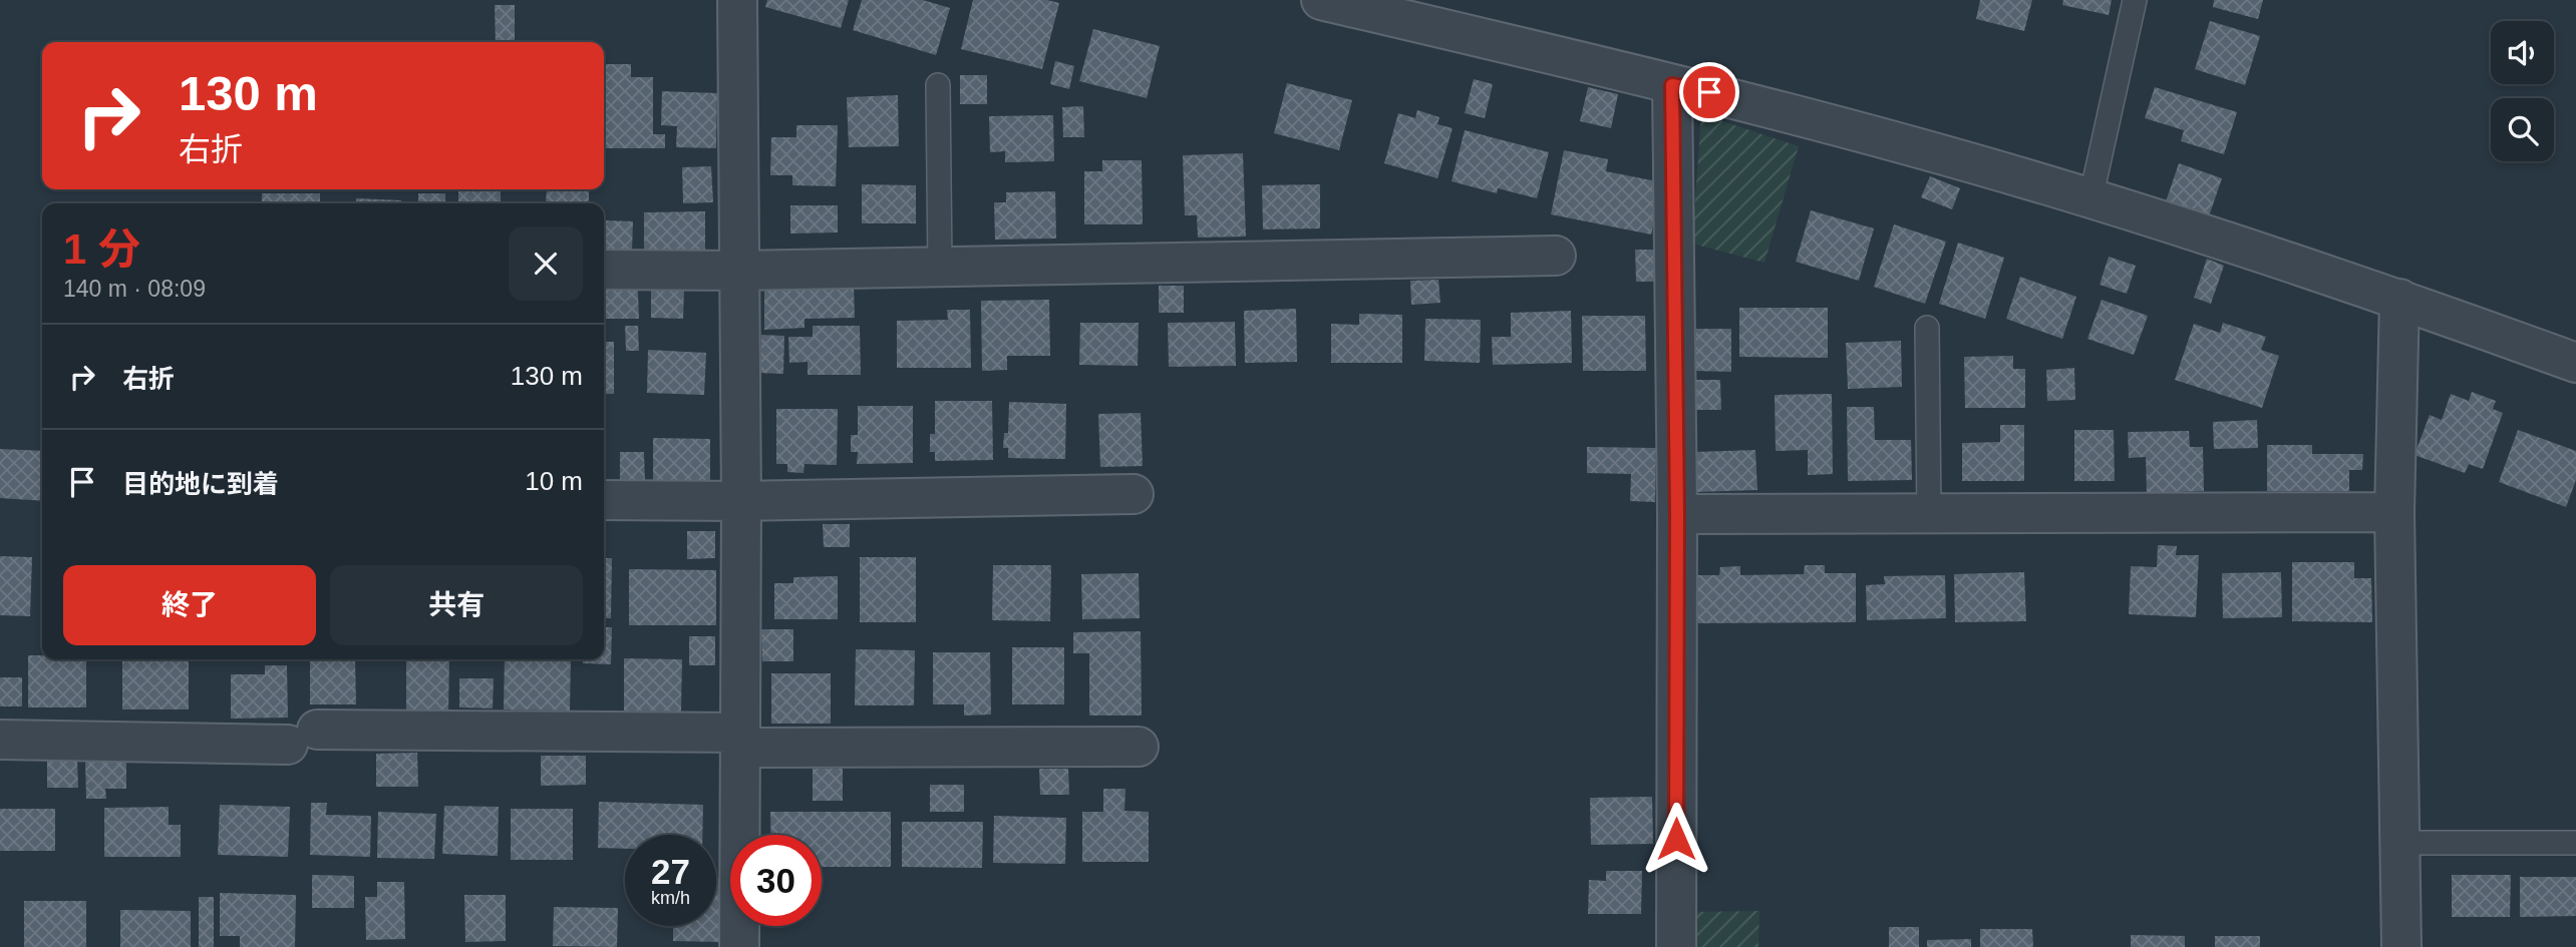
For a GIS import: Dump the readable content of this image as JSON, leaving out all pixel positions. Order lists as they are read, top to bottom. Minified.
{"page":{"turn":["130 m","右折"],"heading":["1 分","140 m · 08:09"],"list":[{"name":"右折","value":"130 m"},{"name":"目的地に到着","value":"10 m"}],"buttons":["終了","共有"],"speed":"27 km/h","limit":"30"}}
